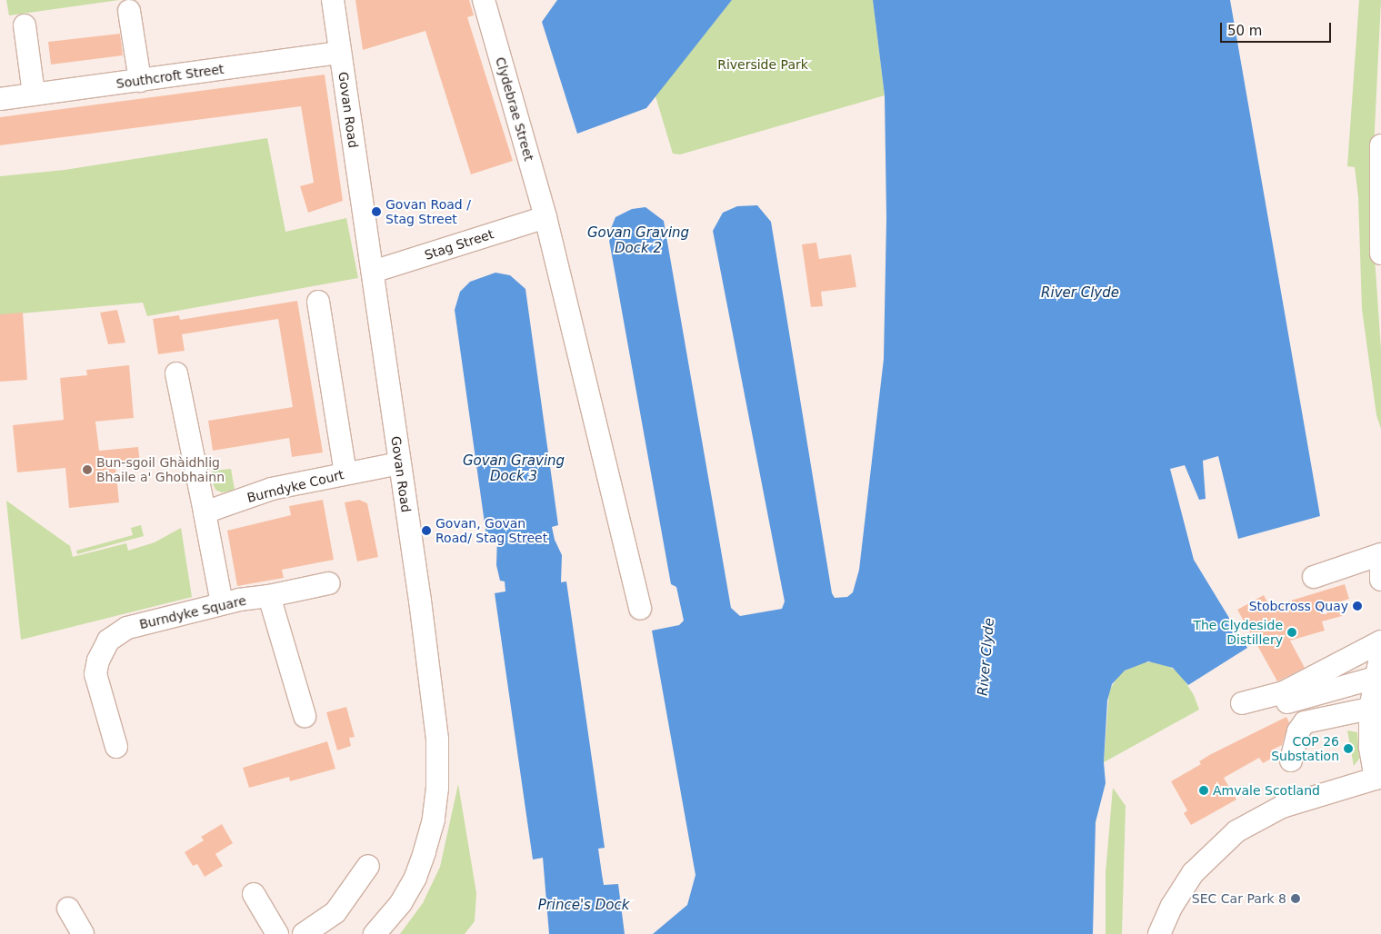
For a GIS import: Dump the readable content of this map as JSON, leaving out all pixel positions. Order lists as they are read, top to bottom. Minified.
{"streets":{"street":["Southcroft Street","Clydebrae Street","Govan Road","Stag Street","Burndyke Court","Burndyke Square"]},"crossings":[["Southcroft Street","Govan Road"],["Clydebrae Street","Stag Street"],["Govan Road","Stag Street"],["Govan Road","Burndyke Court"]],"water":["Govan Graving Dock 2","River Clyde","Govan Graving Dock 3","Prince's Dock"],"parks":["Riverside Park"],"places":["Govan Road / Stag Street","Bun-sgoil Ghàidhlig Bhaile a' Ghobhainn","Govan, Govan Road/ Stag Street","Stobcross Quay","The Clydeside Distillery","COP 26 Substation","Amvale Scotland","SEC Car Park 8"],"scale_bar":"50 m"}
